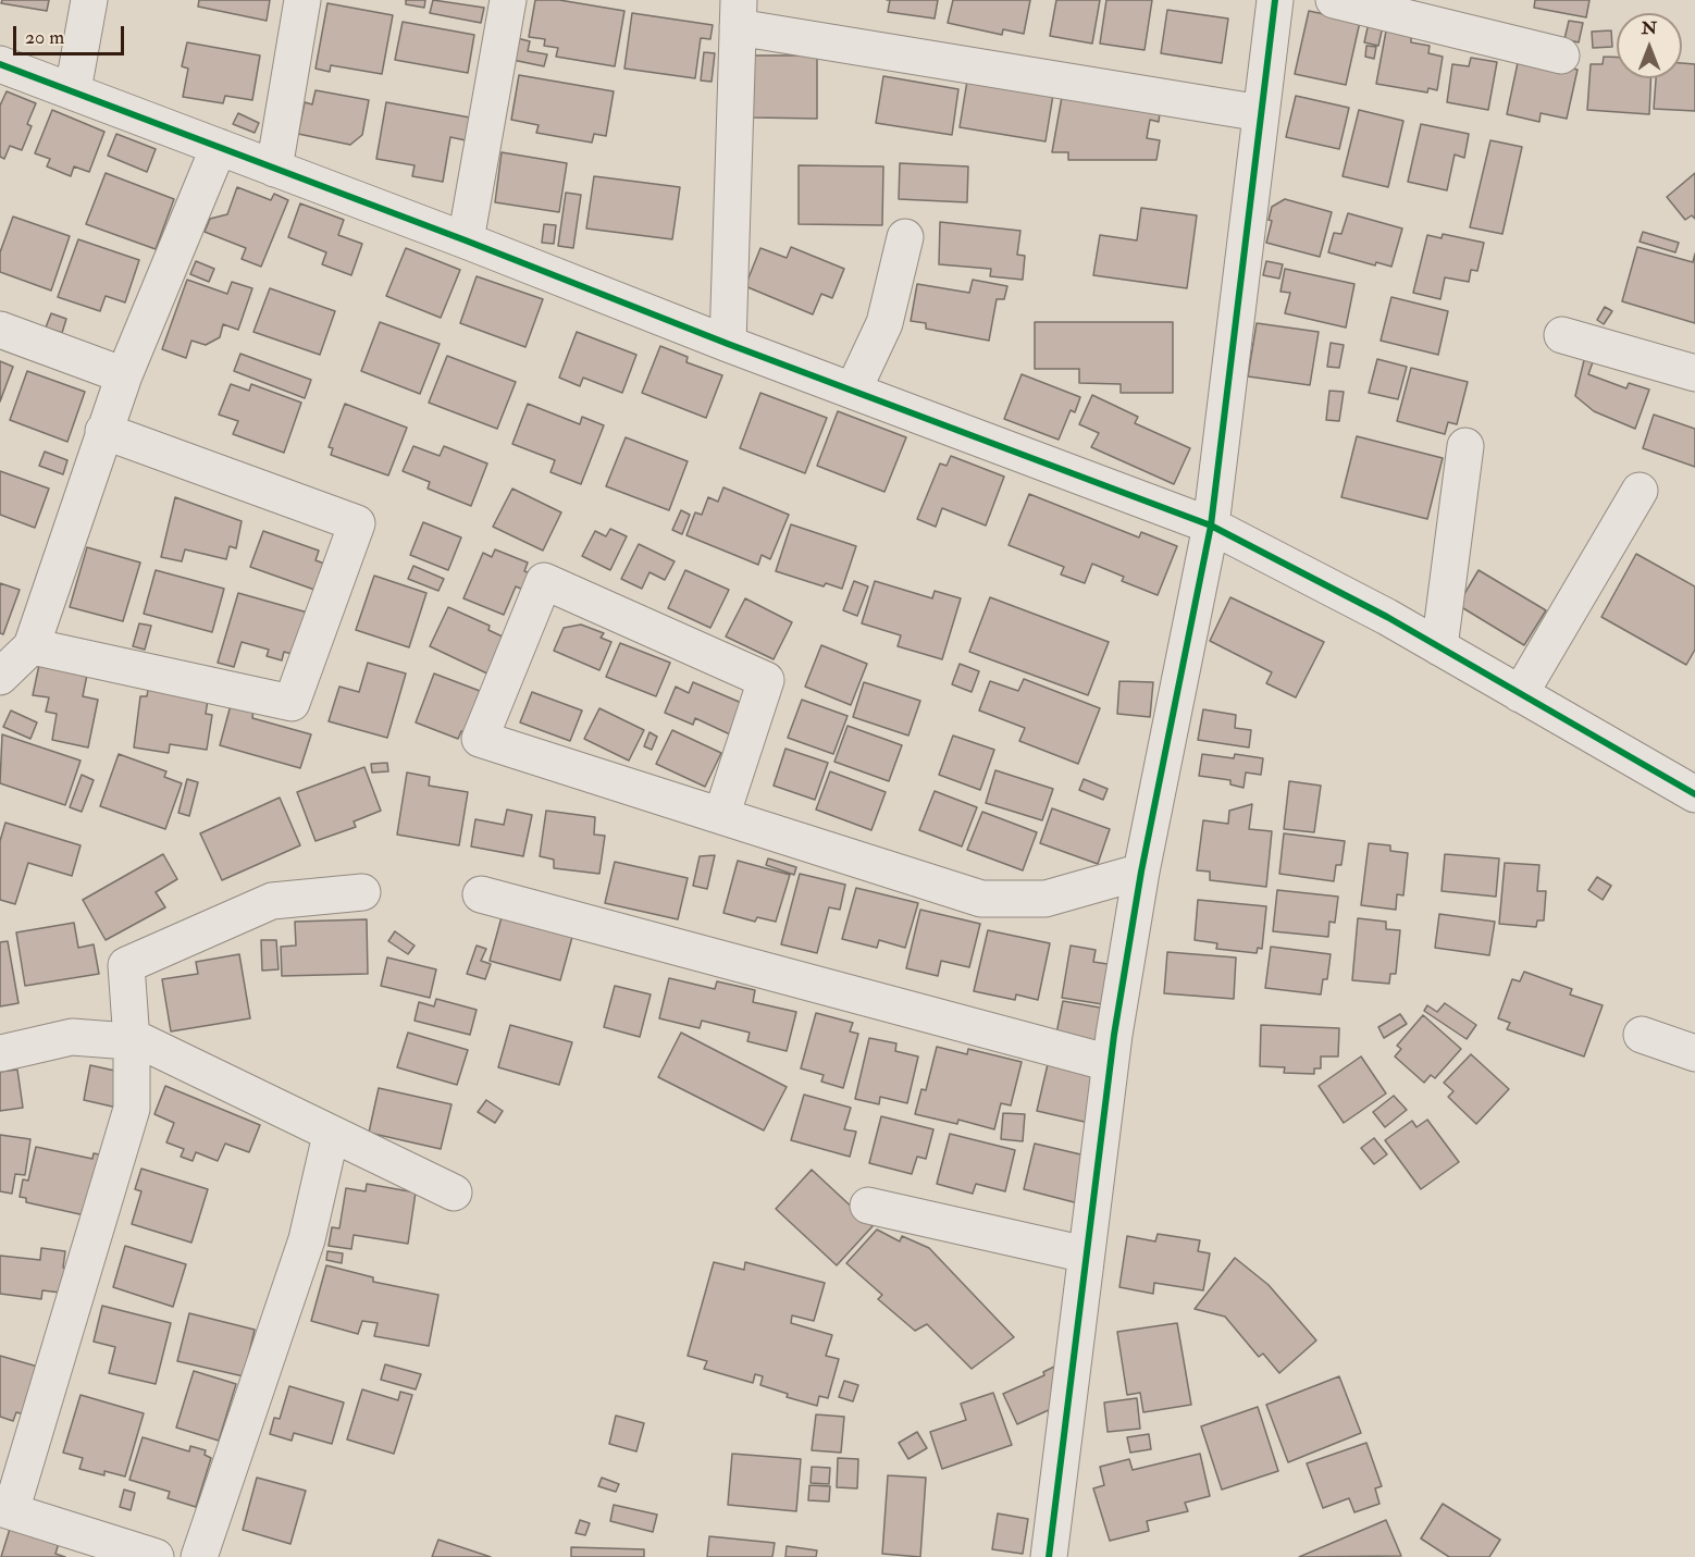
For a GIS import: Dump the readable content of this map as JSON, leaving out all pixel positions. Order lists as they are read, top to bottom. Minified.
{"scale_bar":"20 m","north":"top"}
